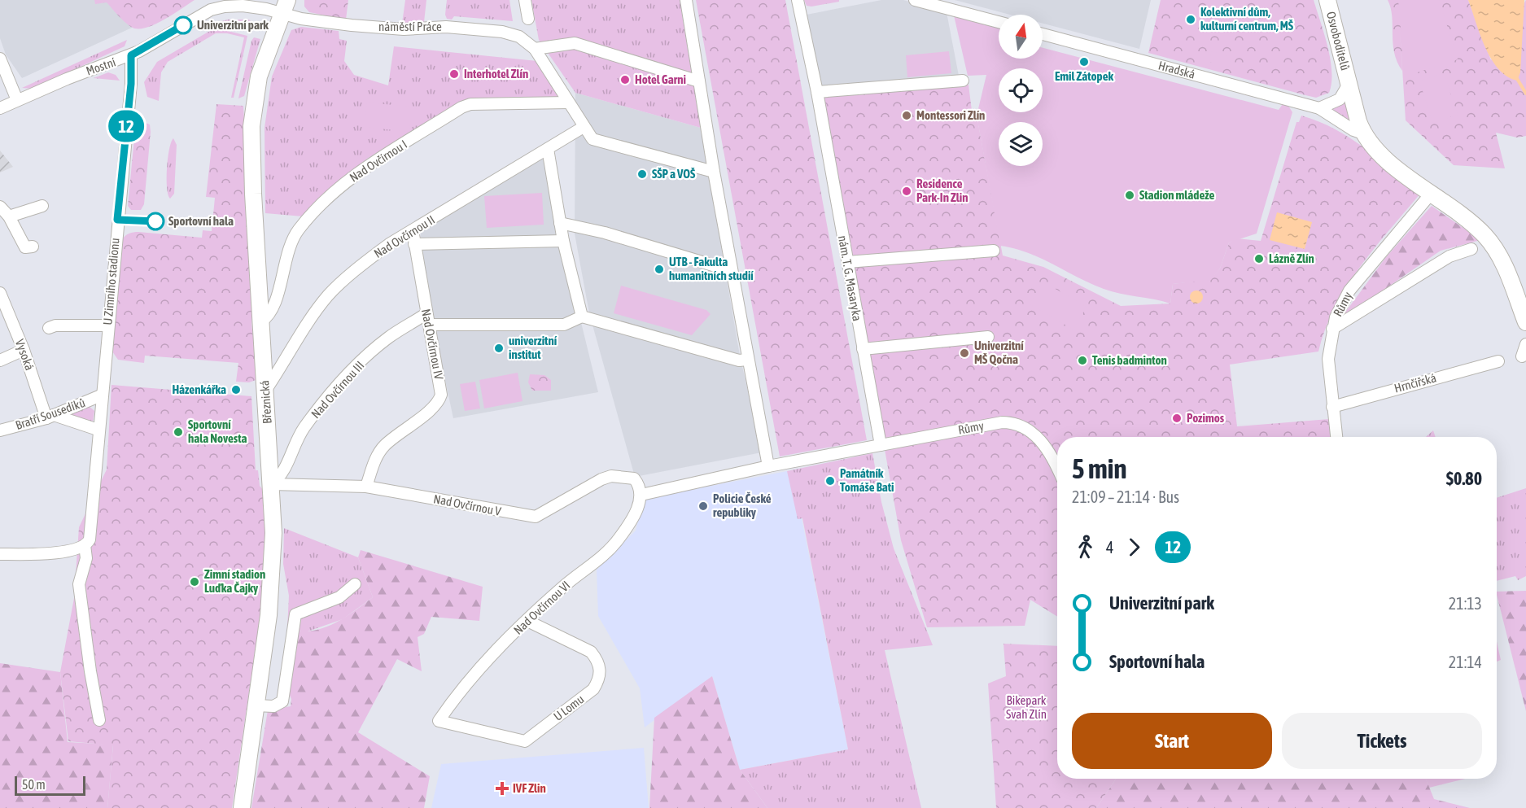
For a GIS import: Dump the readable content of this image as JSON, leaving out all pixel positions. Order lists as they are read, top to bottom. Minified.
{"streets":{"main road":["Osvoboditelů","Hradská","Březnická"],"street":["náměstí Práce","Mostní","Nad Ovčírnou I","Nad Ovčírnou II","nám. T. G. Masaryka","U Zimního stadionu","Růmy","Nad Ovčírnou IV","Vysoká","Hrnčířská","Nad Ovčírnou III","Bratří Sousedíků","Nad Ovčírnou V","Nad Ovčírnou VI","U Lomu"]},"crossings":[["náměstí Práce","Mostní"],["náměstí Práce","Březnická"],["Osvoboditelů","Hradská"],["Mostní","U Zimního stadionu"],["Mostní","Březnická"],["Hradská","Růmy"],["Nad Ovčírnou I","Březnická"],["Nad Ovčírnou II","Nad Ovčírnou IV"],["Nad Ovčírnou II","Březnická"],["nám. T. G. Masaryka","Růmy"],["U Zimního stadionu","Bratří Sousedíků"],["Růmy","Hrnčířská"],["Nad Ovčírnou IV","Nad Ovčírnou III"],["Nad Ovčírnou IV","Nad Ovčírnou V"],["Vysoká","Bratří Sousedíků"],["Nad Ovčírnou III","Březnická"],["Nad Ovčírnou III","Nad Ovčírnou V"],["Březnická","Nad Ovčírnou V"],["Nad Ovčírnou V","Nad Ovčírnou VI"],["Nad Ovčírnou VI","U Lomu"]],"parks":["Bikepark Svah Zlín"],"places":{"other":["Kolektivní dům, kulturní centrum, MŠ","Univerzitní park","Emil Zátopek","Interhotel Zlín","Hotel Garni","Montessori Zlín","SŠP a VOŠ","Residence Park-In Zlin","Stadion mládeže","Sportovní hala","Lázně Zlín","UTB - Fakulta humanitních studií","univerzitní institut","Univerzitní MŠ Qočna","Tenis badminton","Házenkářka","Pozimos","Sportovní hala Novesta","Památník Tomáše Bati","Policie České republiky","Zimní stadion Luďka Čajky"],"health":["IVF Zlin"]},"lines":["bus line 12"],"scale_bar":"50 m","north":"top","page":{"on_map":"12","heading":["5 min","21:09 – 21:14 · Bus","$0.80"],"legs":["4","12"],"list":[{"name":"Univerzitní park","value":"21:13"},{"name":"Sportovní hala","value":"21:14"}],"buttons":["Start","Tickets"],"scale":"50 m"}}
